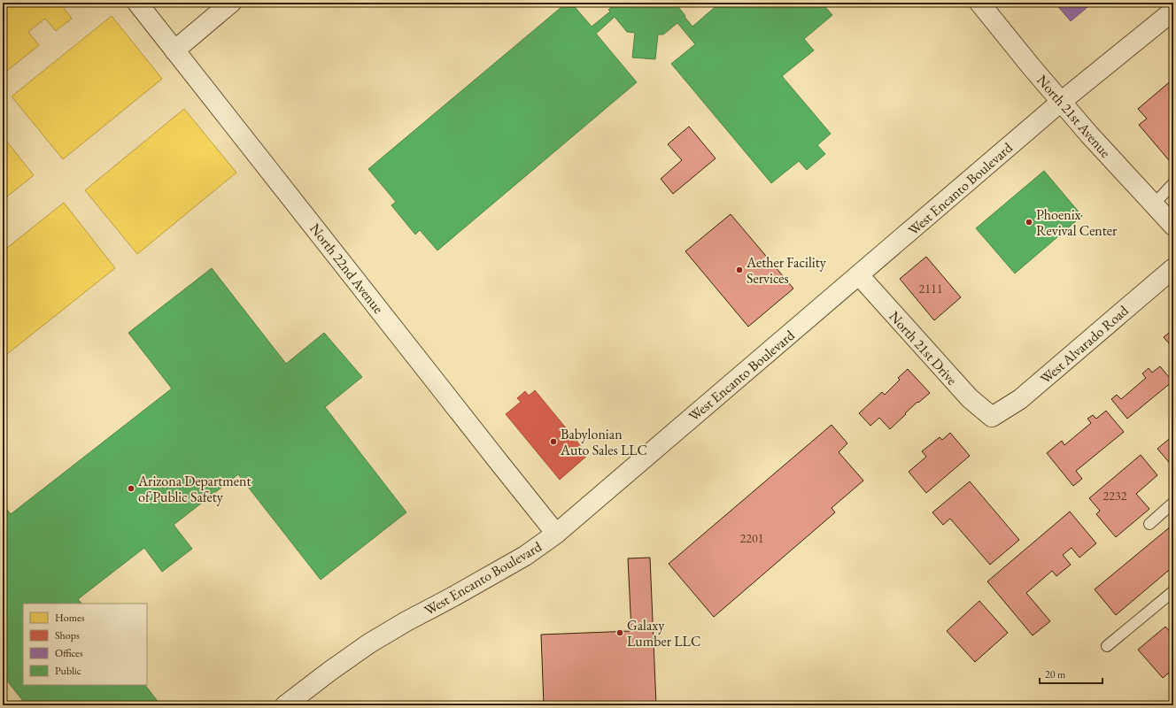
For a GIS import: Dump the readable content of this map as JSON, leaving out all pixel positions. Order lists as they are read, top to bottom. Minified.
{"streets":{"street":["North 21st Avenue","West Encanto Boulevard","North 22nd Avenue","West Alvarado Road","North 21st Drive"]},"crossings":[["North 21st Avenue","West Encanto Boulevard"],["West Encanto Boulevard","North 22nd Avenue"],["West Encanto Boulevard","North 21st Drive"],["West Alvarado Road","North 21st Drive"]],"places":["Phoenix Revival Center","Aether Facility Services","Babylonian Auto Sales LLC","Arizona Department of Public Safety","Galaxy Lumber LLC"],"house_numbers":["2111","2232","2201"],"legend":["Homes","Shops","Offices","Public"],"scale_bar":"20 m"}
